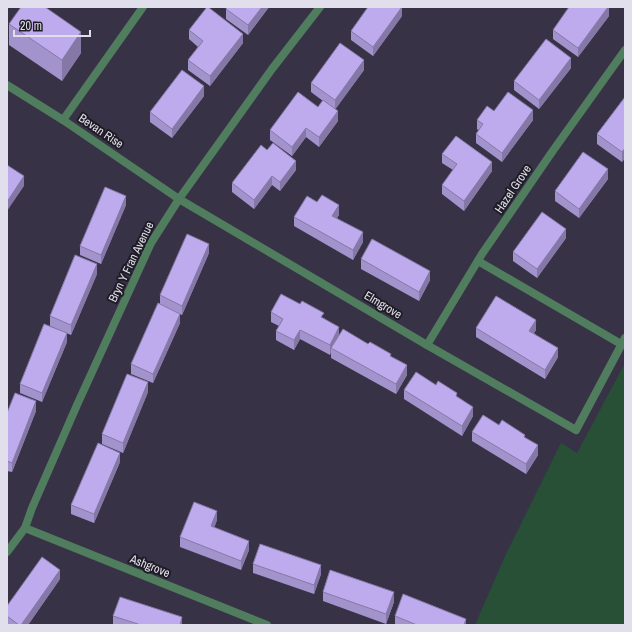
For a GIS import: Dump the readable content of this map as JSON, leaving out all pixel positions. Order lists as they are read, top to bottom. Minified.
{"streets":{"street":["Bevan Rise","Hazel Grove","Bryn Y Fran Avenue","Elmgrove","Ashgrove"]},"crossings":[["Bevan Rise","Bryn Y Fran Avenue"],["Bevan Rise","Elmgrove"],["Hazel Grove","Elmgrove"],["Bryn Y Fran Avenue","Elmgrove"],["Bryn Y Fran Avenue","Ashgrove"]],"scale_bar":"20 m"}
